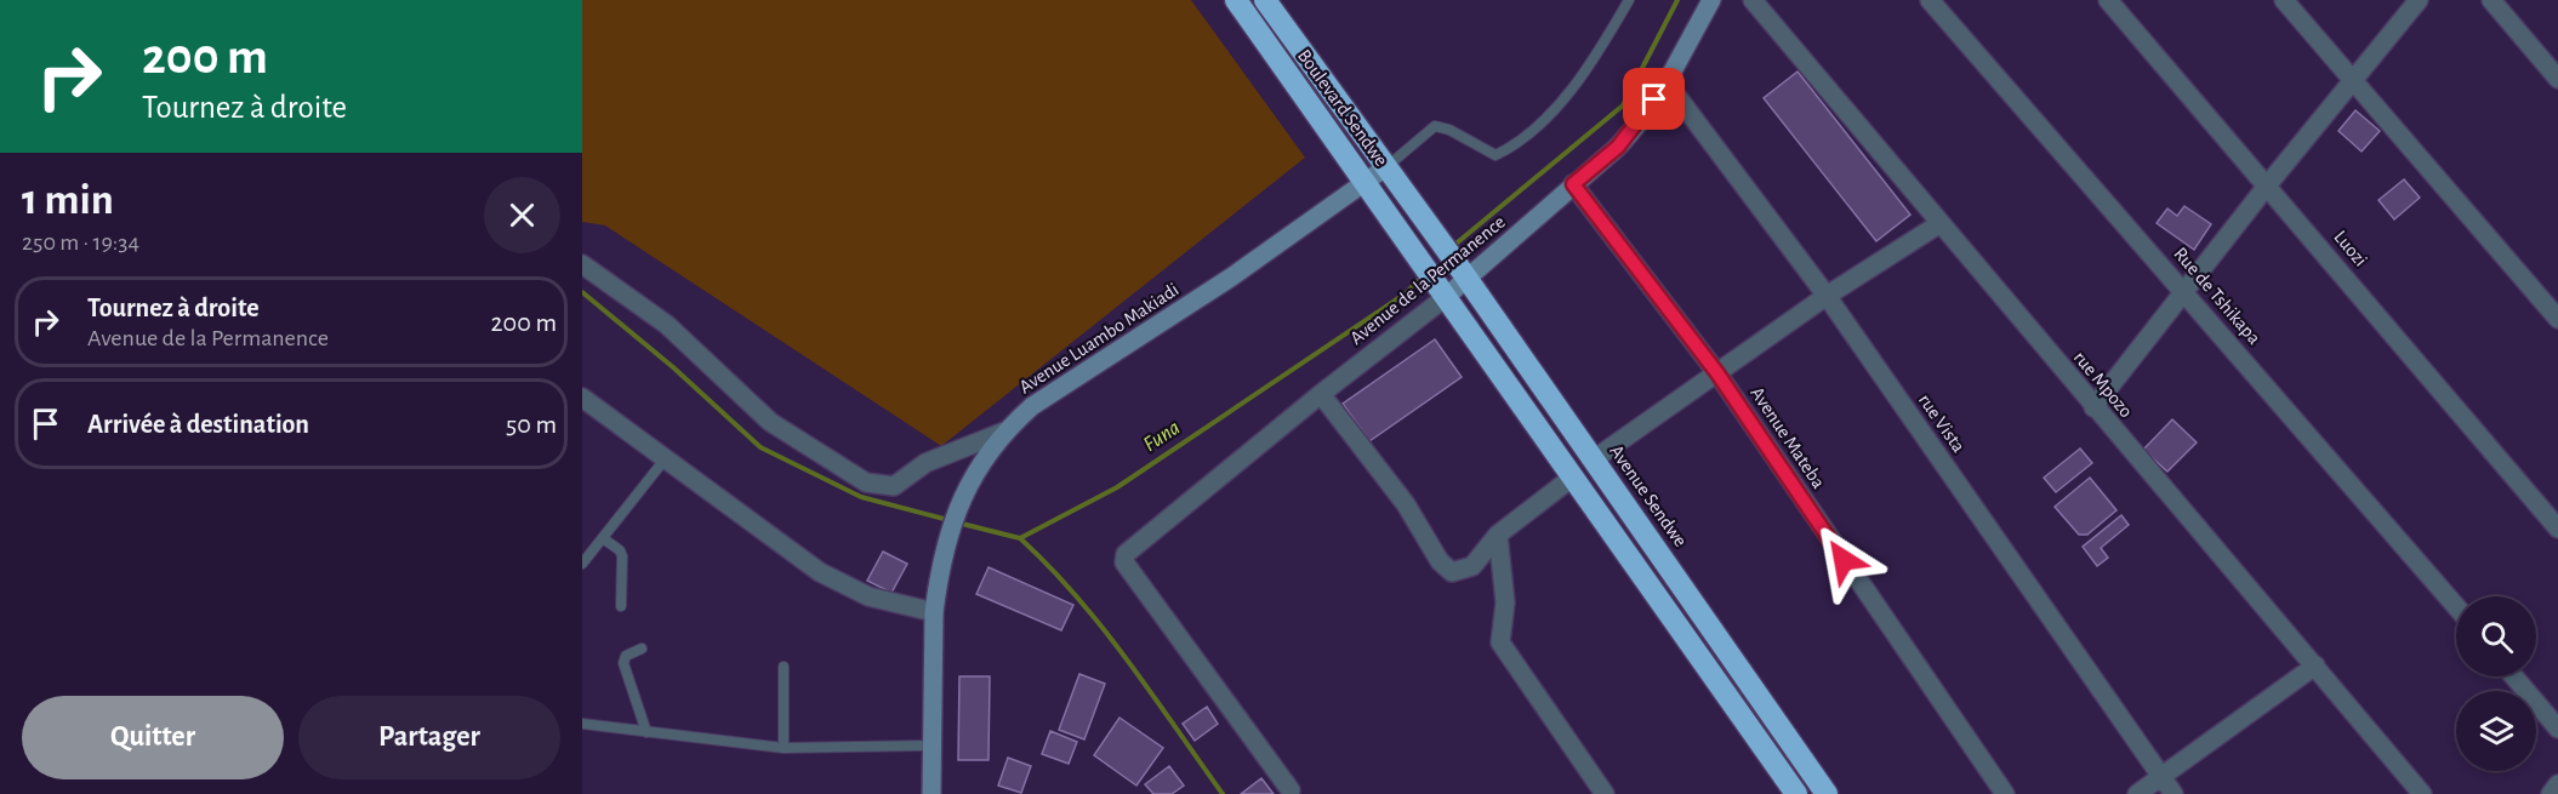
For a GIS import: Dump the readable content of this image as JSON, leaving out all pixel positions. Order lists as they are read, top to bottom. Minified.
{"streets":{"highway":["Boulevard Sendwe","Avenue Sendwe"],"main road":["Avenue de la Permanence","Avenue Luambo Makiadi"],"street":["Luozi","Rue de Tshikapa","rue Mpozo","rue Vista","Avenue Mateba"]},"crossings":[["Boulevard Sendwe","Avenue de la Permanence"],["Boulevard Sendwe","Avenue Luambo Makiadi"],["Boulevard Sendwe","Avenue Sendwe"],["Avenue de la Permanence","rue Vista"],["Avenue de la Permanence","Avenue Mateba"],["Avenue de la Permanence","Avenue Sendwe"]],"water":["Funa"],"page":{"turn":["200 m","Tournez à droite"],"heading":["1 min","250 m · 19:34"],"list":[{"name":"Tournez à droite","note":"Avenue de la Permanence","value":"200 m"},{"name":"Arrivée à destination","value":"50 m"}],"buttons":["Quitter","Partager"]}}
